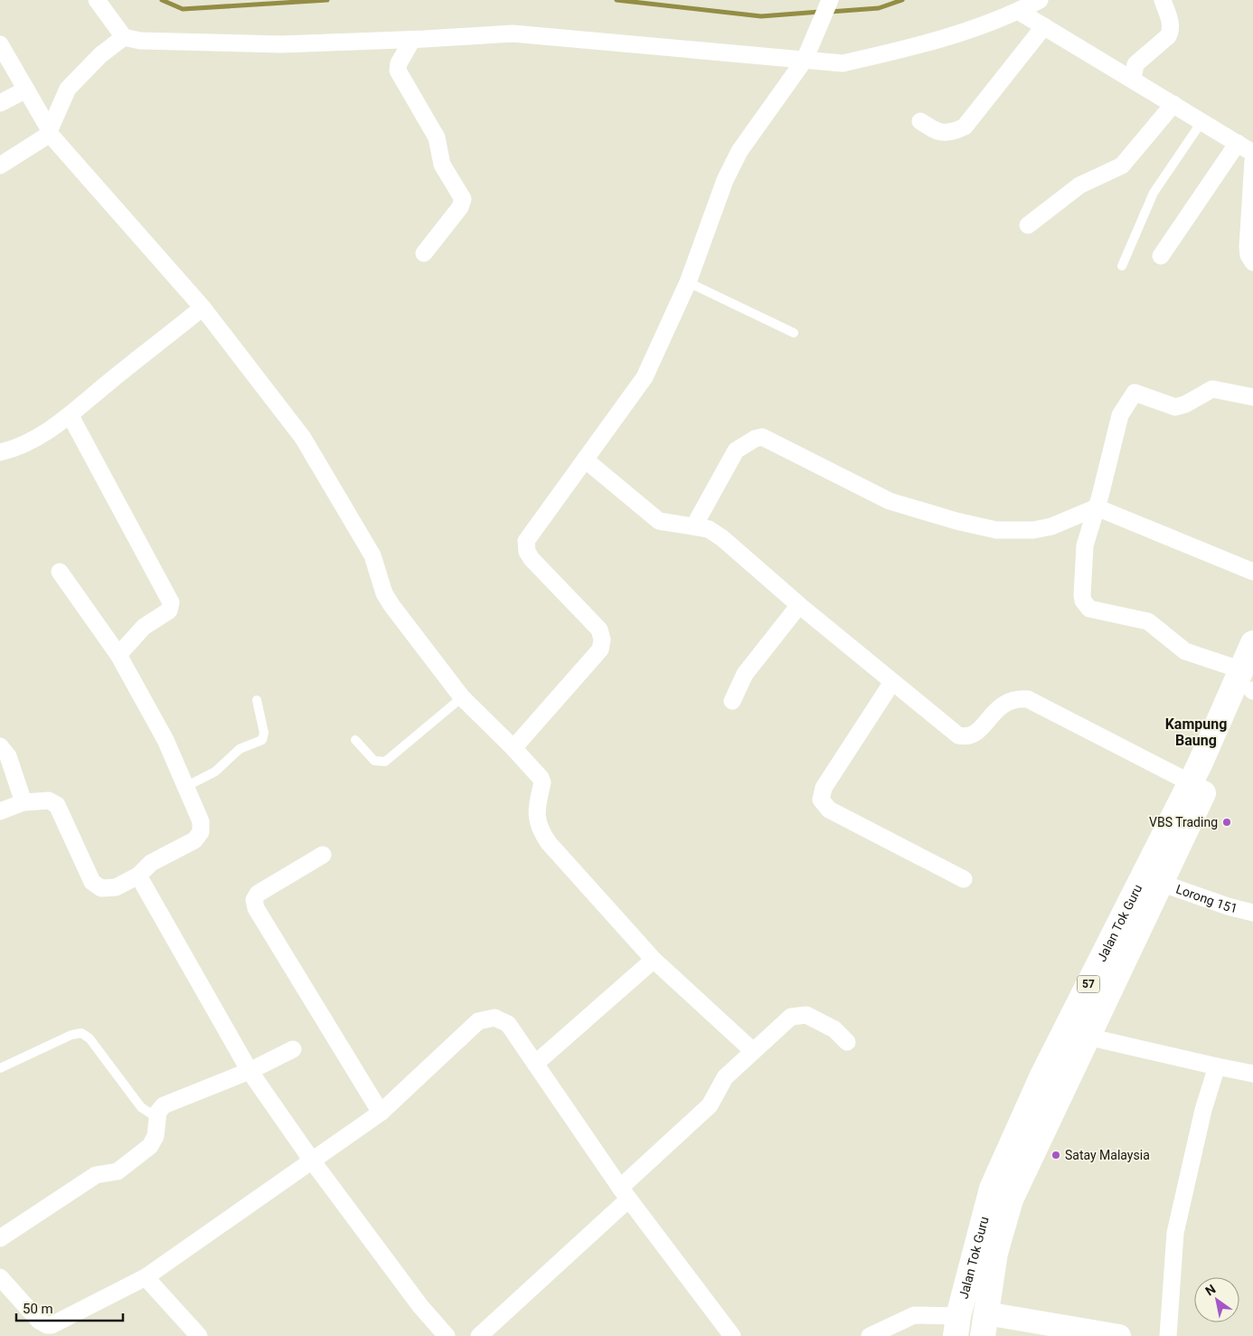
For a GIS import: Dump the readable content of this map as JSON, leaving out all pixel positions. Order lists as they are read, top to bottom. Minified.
{"streets":{"main road":["Jalan Tok Guru","57"],"street":["Lorong 151"]},"crossings":[["Lorong 151","Jalan Tok Guru"]],"districts":["Kampung Baung"],"places":["VBS Trading","Satay Malaysia"],"scale_bar":"50 m","north":"top left"}
